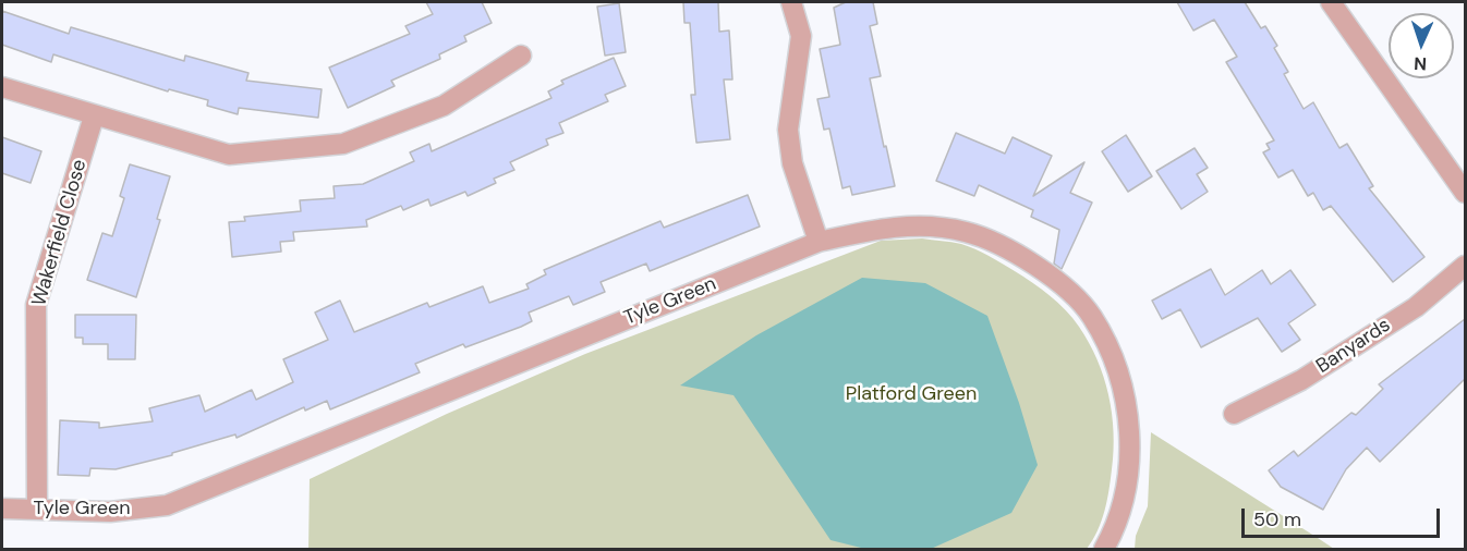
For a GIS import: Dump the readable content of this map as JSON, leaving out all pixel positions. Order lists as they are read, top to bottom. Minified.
{"streets":{"street":["Wakerfield Close","Tyle Green","Banyards"]},"crossings":[["Wakerfield Close","Tyle Green"]],"parks":["Platford Green"],"scale_bar":"50 m","north":"bottom"}
